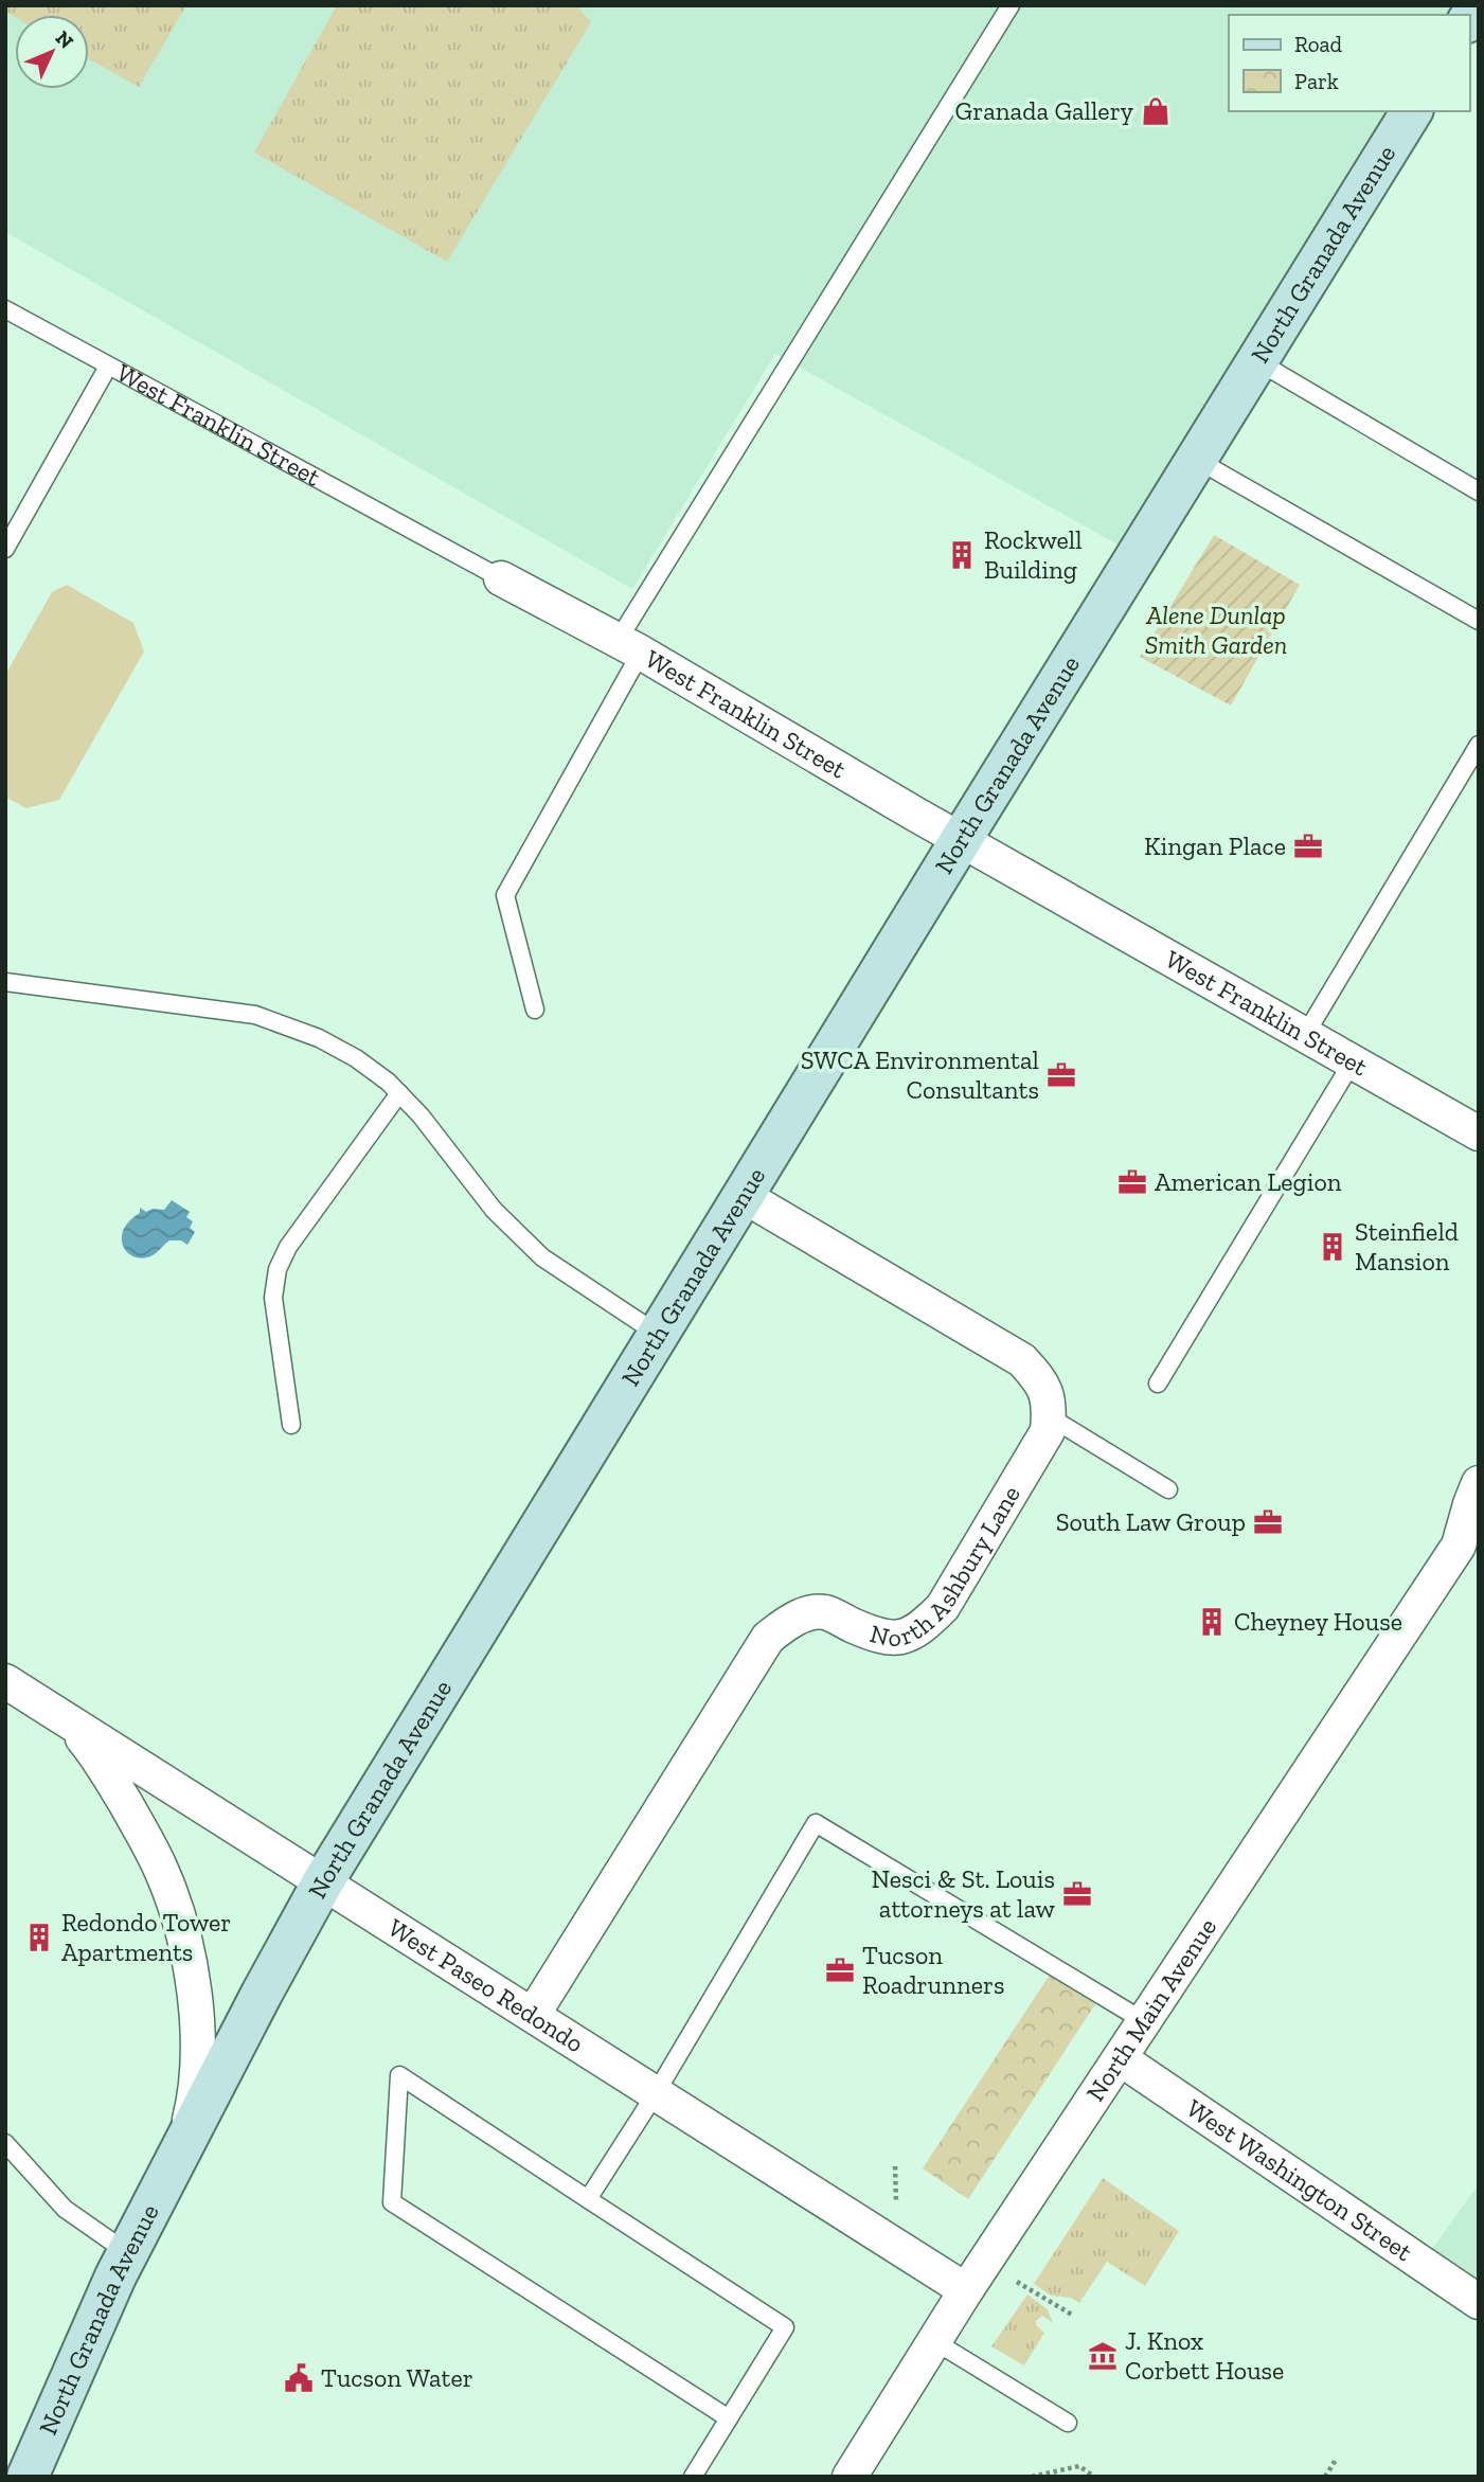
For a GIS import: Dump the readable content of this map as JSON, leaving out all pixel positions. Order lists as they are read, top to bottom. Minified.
{"streets":{"main road":["North Granada Avenue"],"street":["West Franklin Street","North Ashbury Lane","West Paseo Redondo","North Main Avenue","West Washington Street"]},"crossings":[["North Granada Avenue","West Franklin Street"],["North Granada Avenue","West Paseo Redondo"],["North Ashbury Lane","West Paseo Redondo"],["West Paseo Redondo","North Main Avenue"],["North Main Avenue","West Washington Street"]],"parks":["Alene Dunlap Smith Garden"],"places":{"shop":["Granada Gallery"],"building":["Rockwell Building","Steinfield Mansion","Cheyney House","Redondo Tower Apartments"],"office":["Kingan Place","SWCA Environmental Consultants","American Legion","South Law Group","Nesci & St. Louis attorneys at law","Tucson Roadrunners"],"museum":["J. Knox Corbett House"],"public building":["Tucson Water"]},"legend":["Road","Park"],"north":"top right"}
